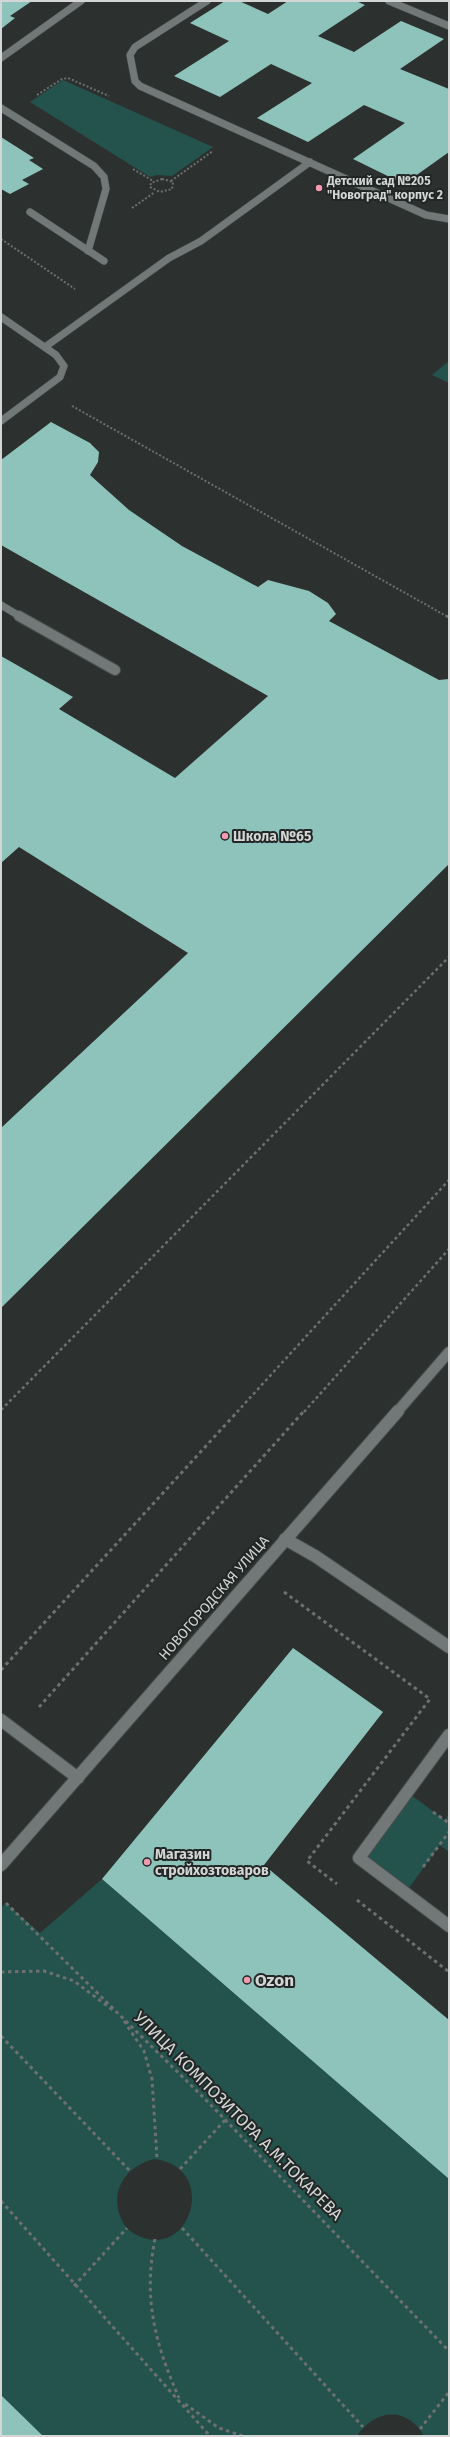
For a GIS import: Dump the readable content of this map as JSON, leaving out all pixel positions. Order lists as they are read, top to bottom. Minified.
{"streets":{"street":["НОВОГОРОДСКАЯ УЛИЦА"],"path":["УЛИЦА КОМПОЗИТОРА А.М.ТОКАРЕВА"]},"places":["Детский сад №205 \"Новоград\" корпус 2","Школа №65","Магазин стройхозтоваров","Ozon"]}
